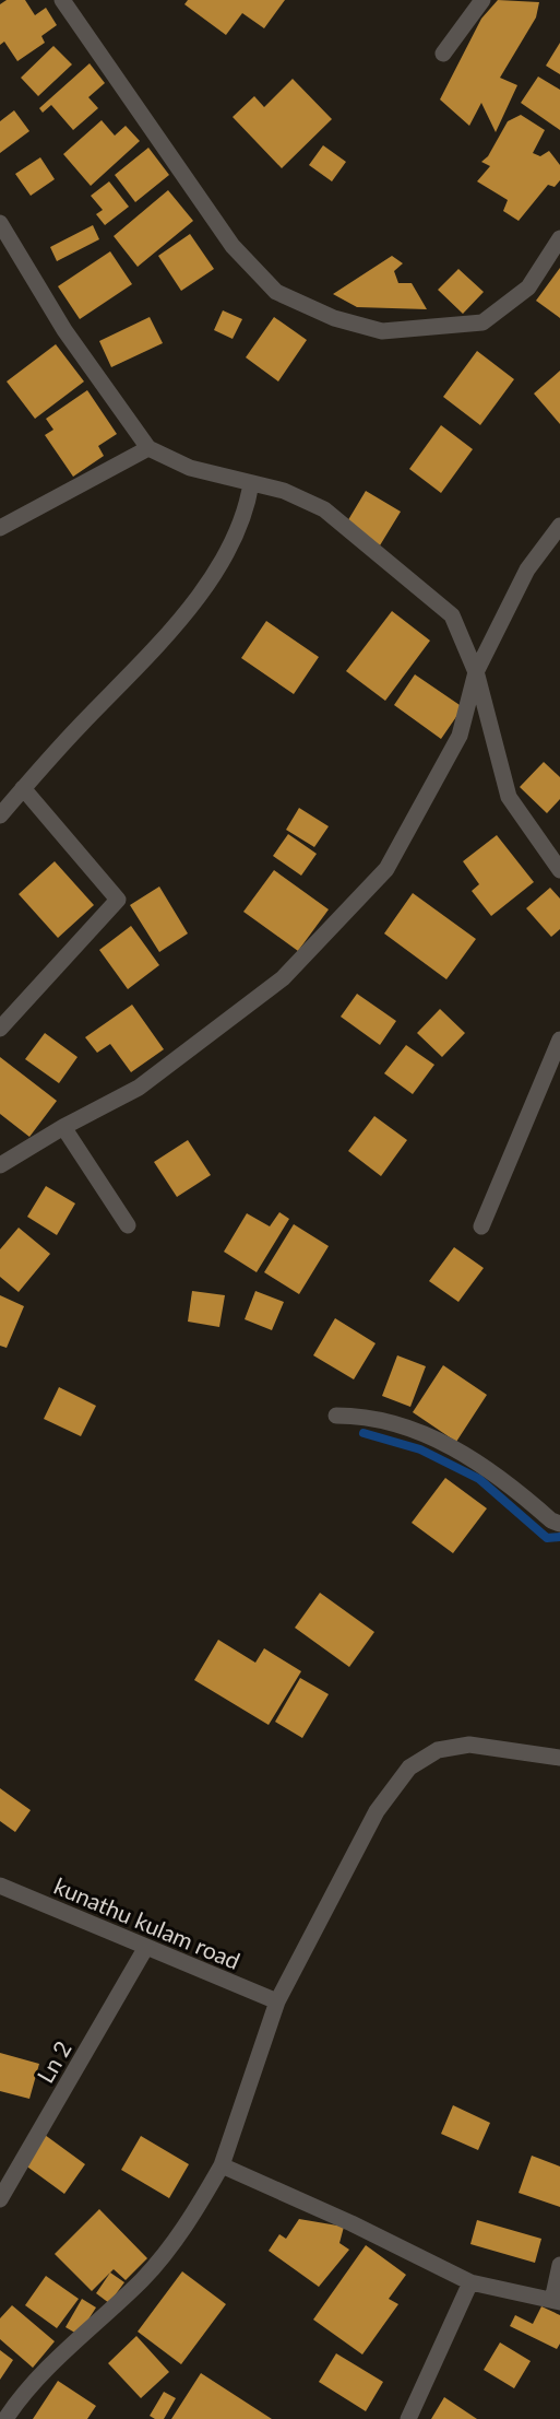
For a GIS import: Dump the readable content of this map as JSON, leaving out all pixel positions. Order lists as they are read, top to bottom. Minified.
{"streets":{"street":["kunathu kulam road","Ln 2"]},"crossings":[["kunathu kulam road","Ln 2"]]}
